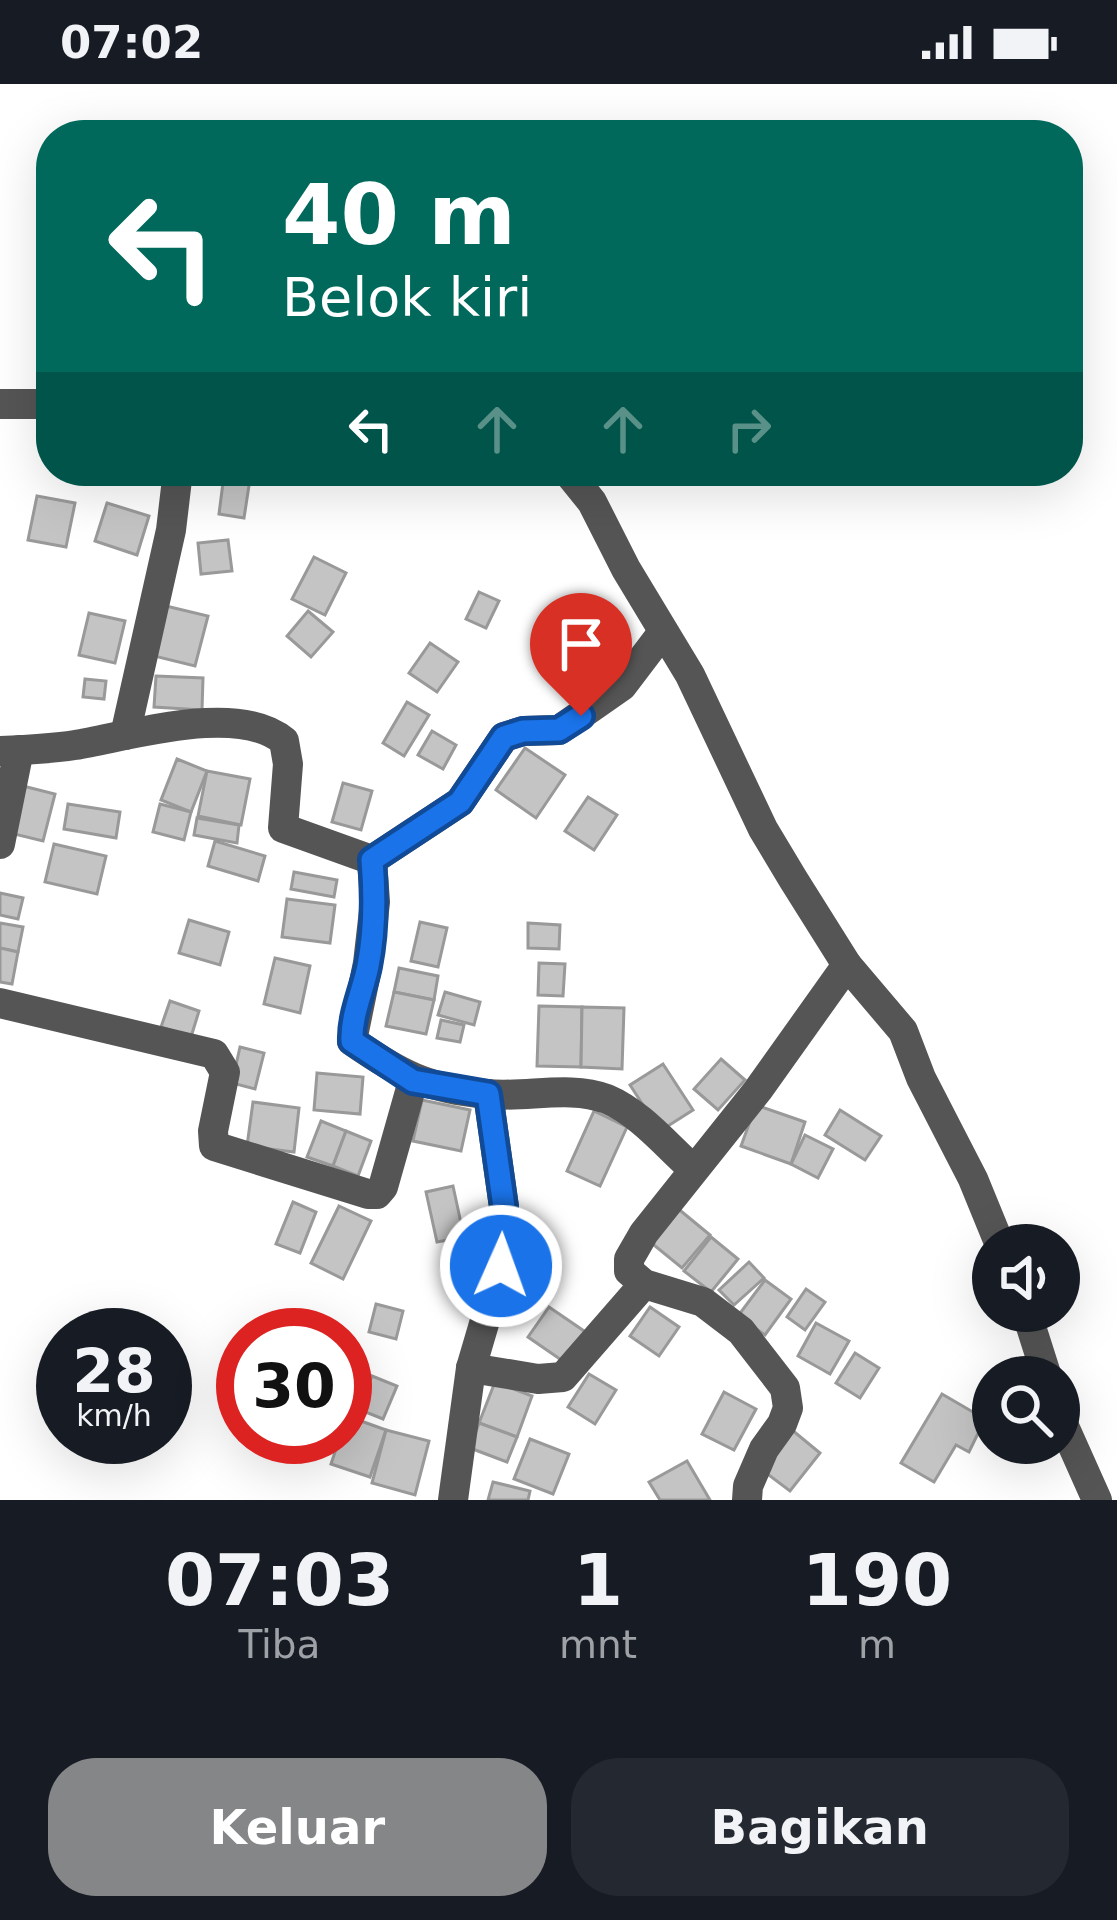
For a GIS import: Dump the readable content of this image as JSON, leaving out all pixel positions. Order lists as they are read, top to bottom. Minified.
{"page":{"status":"07:02","turn":["40 m","Belok kiri"],"speed":"28 km/h","limit":"30","eta":["07:03","Tiba","1","mnt","190","m"],"buttons":["Keluar","Bagikan"]}}
